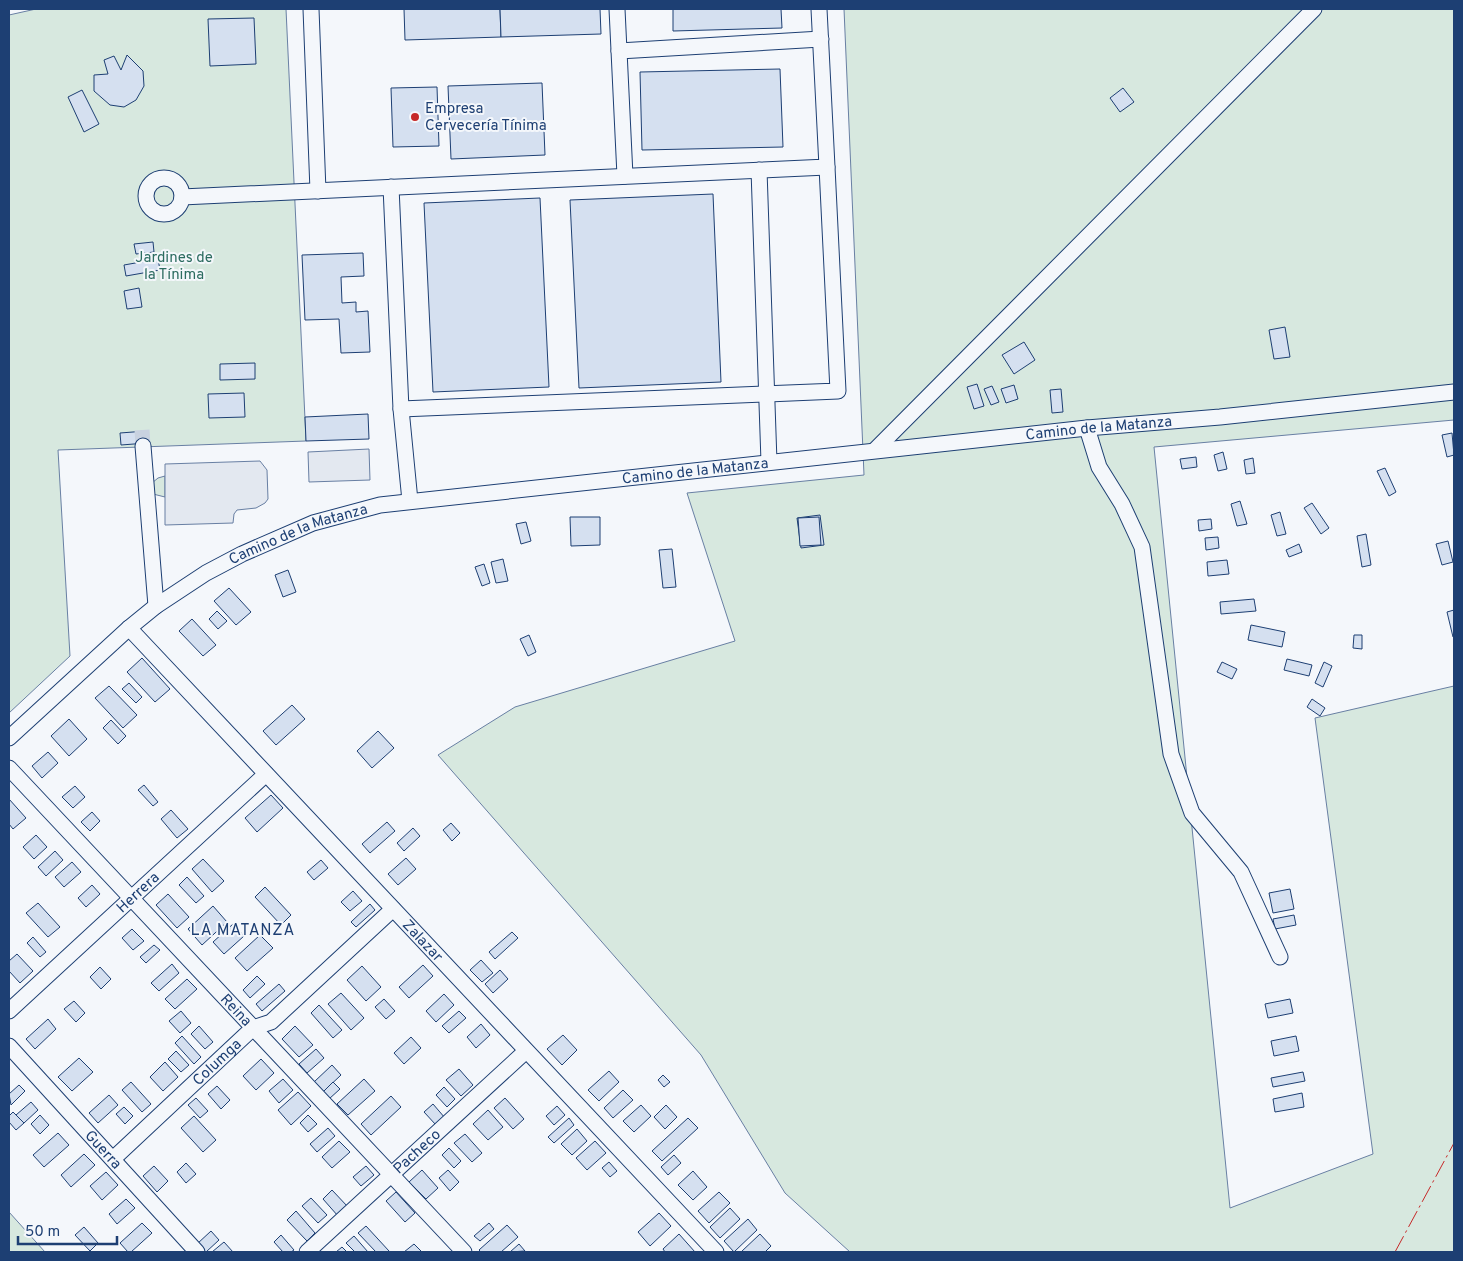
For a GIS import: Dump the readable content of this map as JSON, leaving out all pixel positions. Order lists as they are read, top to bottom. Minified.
{"streets":{"street":["Camino de la Matanza","Herrera","Zalazar","Reina","Columga","Guerra","Pacheco"]},"crossings":[["Camino de la Matanza","Zalazar"],["Herrera","Zalazar"],["Herrera","Reina"],["Zalazar","Columga"],["Zalazar","Pacheco"],["Reina","Columga"],["Reina","Pacheco"],["Columga","Guerra"]],"districts":["LA MATANZA"],"parks":["Jardines de la Tínima"],"places":["Empresa Cervecería Tínima"],"scale_bar":"50 m"}
